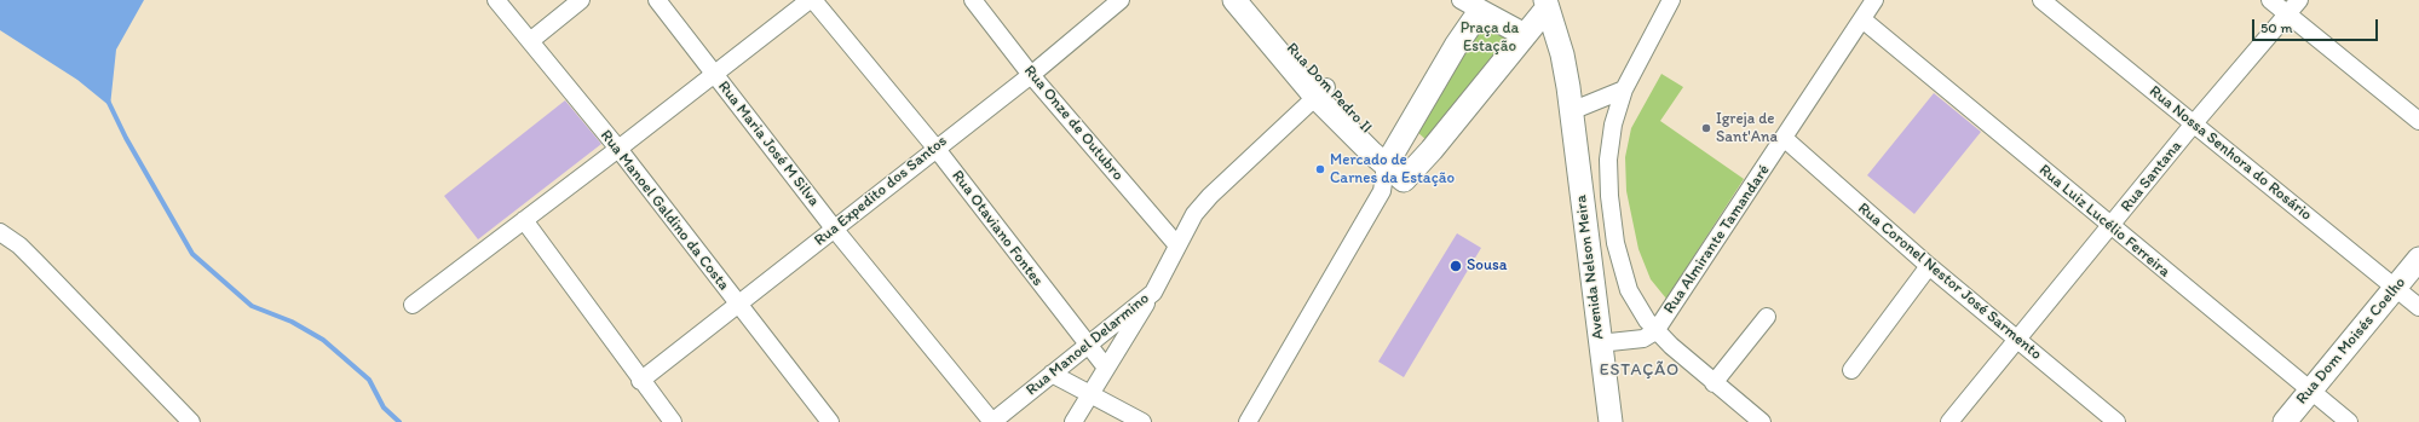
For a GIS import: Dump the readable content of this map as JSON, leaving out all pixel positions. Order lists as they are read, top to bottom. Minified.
{"streets":{"street":["Rua Dom Pedro II","Rua Onze de Outubro","Rua Maria José M Silva","Rua Nossa Senhora do Rosário","Rua Santana","Rua Expedito dos Santos","Rua Manoel Galdino da Costa","Rua Luiz Lucélio Ferreira","Rua Otaviano Fontes","Rua Almirante Tamandaré","Avenida Nelson Meira","Rua Coronel Nestor José Sarmento","Rua Dom Moisés Coelho","Rua Manoel Delarmino"]},"crossings":[["Rua Dom Pedro II","Rua Manoel Delarmino"],["Rua Onze de Outubro","Rua Expedito dos Santos"],["Rua Onze de Outubro","Rua Manoel Delarmino"],["Rua Maria José M Silva","Rua Expedito dos Santos"],["Rua Maria José M Silva","Rua Manoel Delarmino"],["Rua Nossa Senhora do Rosário","Rua Santana"],["Rua Nossa Senhora do Rosário","Rua Dom Moisés Coelho"],["Rua Santana","Rua Luiz Lucélio Ferreira"],["Rua Santana","Rua Coronel Nestor José Sarmento"],["Rua Expedito dos Santos","Rua Manoel Galdino da Costa"],["Rua Expedito dos Santos","Rua Otaviano Fontes"],["Rua Luiz Lucélio Ferreira","Rua Almirante Tamandaré"],["Rua Luiz Lucélio Ferreira","Rua Dom Moisés Coelho"],["Rua Otaviano Fontes","Rua Manoel Delarmino"],["Rua Almirante Tamandaré","Avenida Nelson Meira"],["Rua Almirante Tamandaré","Rua Coronel Nestor José Sarmento"]],"districts":["ESTAÇÃO"],"parks":["Praça da Estação"],"places":["Igreja de Sant'Ana","Mercado de Carnes da Estação","Sousa"],"scale_bar":"50 m"}
